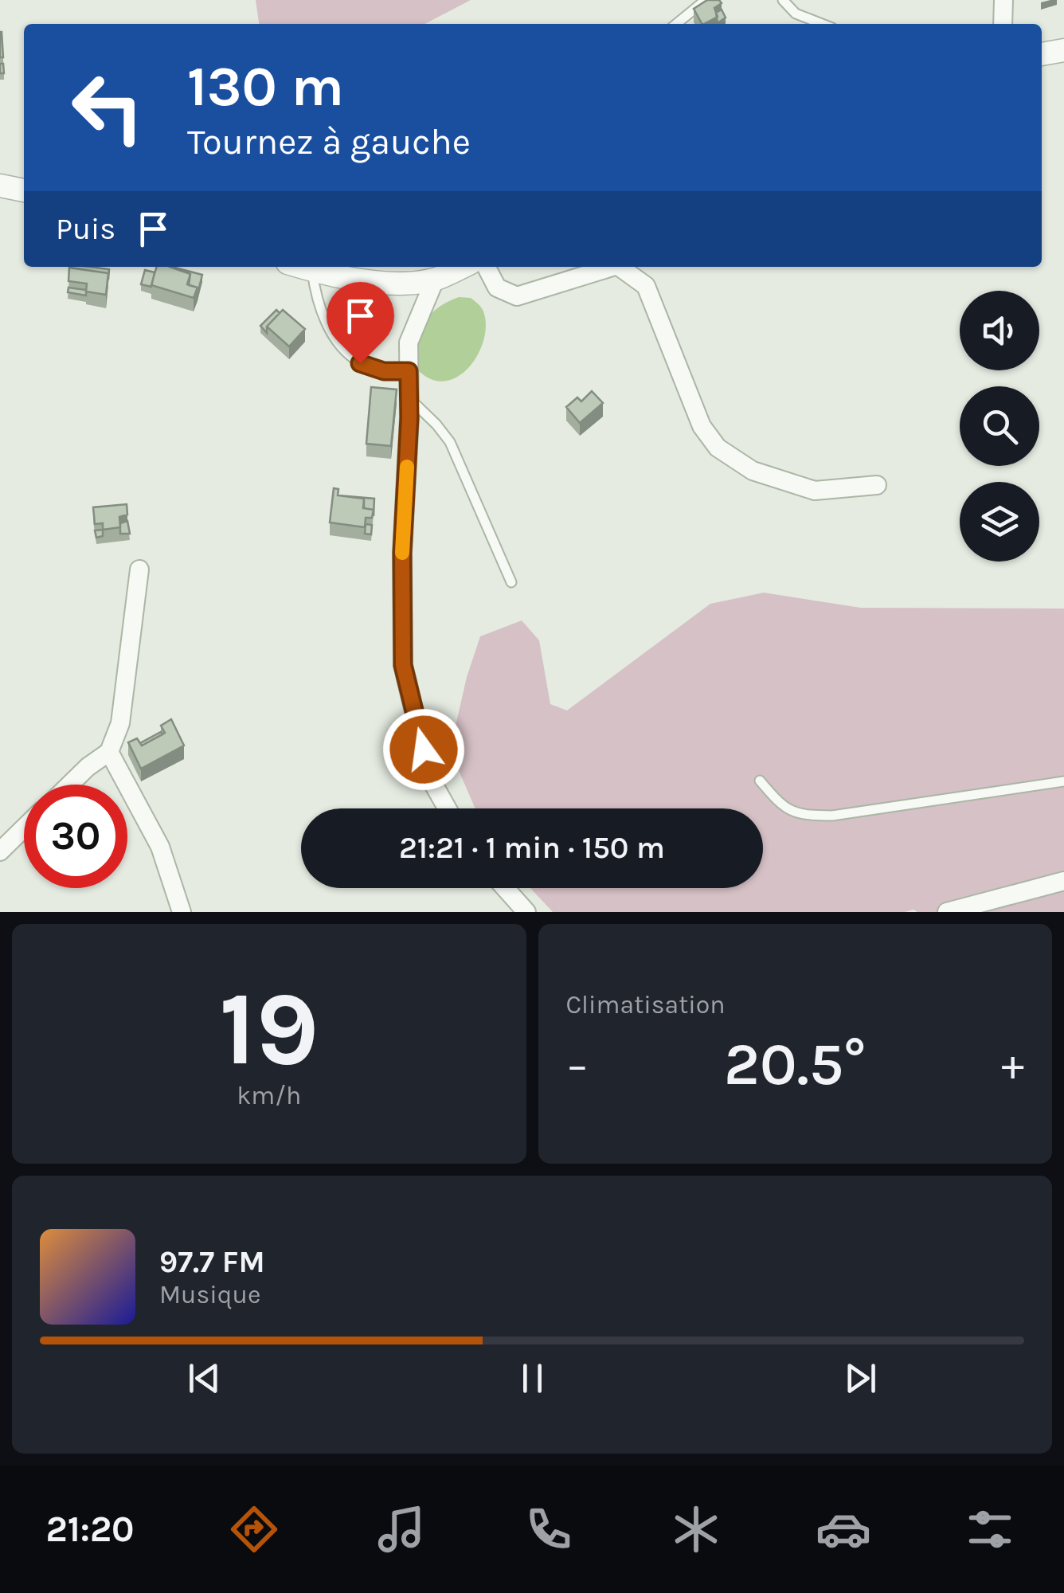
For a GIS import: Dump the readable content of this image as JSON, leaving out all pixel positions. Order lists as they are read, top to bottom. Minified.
{"page":{"turn":["130 m","Tournez à gauche"],"then":"Puis","limit":"30","trip":"21:21 · 1 min · 150 m","tile":[["19","km/h"],"Climatisation"],"heat":["−","20.5°","+"],"song":["97.7 FM","Musique"],"tabs":"21:20"}}
